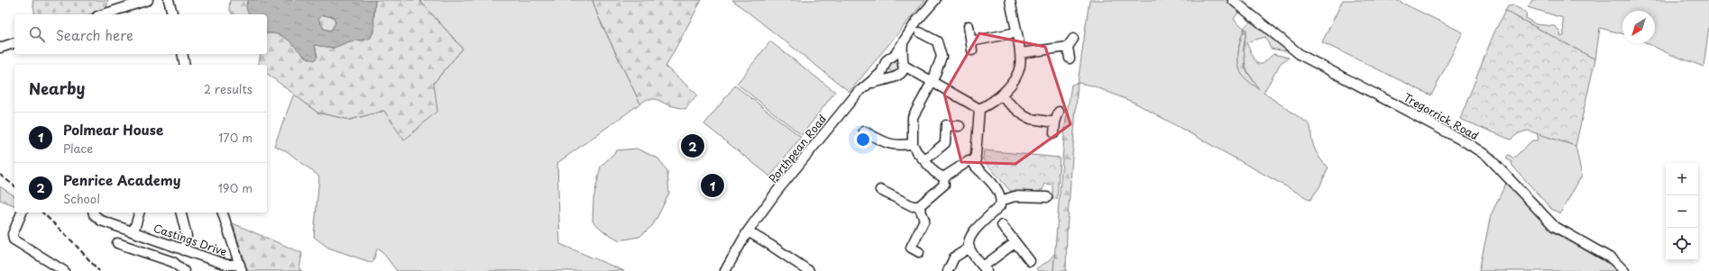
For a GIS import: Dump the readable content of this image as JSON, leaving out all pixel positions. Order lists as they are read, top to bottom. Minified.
{"streets":{"street":["Tregorrick Road","Porthpean Road","Castings Drive"]},"north":"bottom left","page":{"search":"Search here","heading":["Nearby","2 results"],"list":[{"mark":"1","name":"Polmear House","note":"Place","value":"170 m"},{"mark":"2","name":"Penrice Academy","note":"School","value":"190 m"}],"pins":["2","1"],"map_buttons":["+","−"]}}
